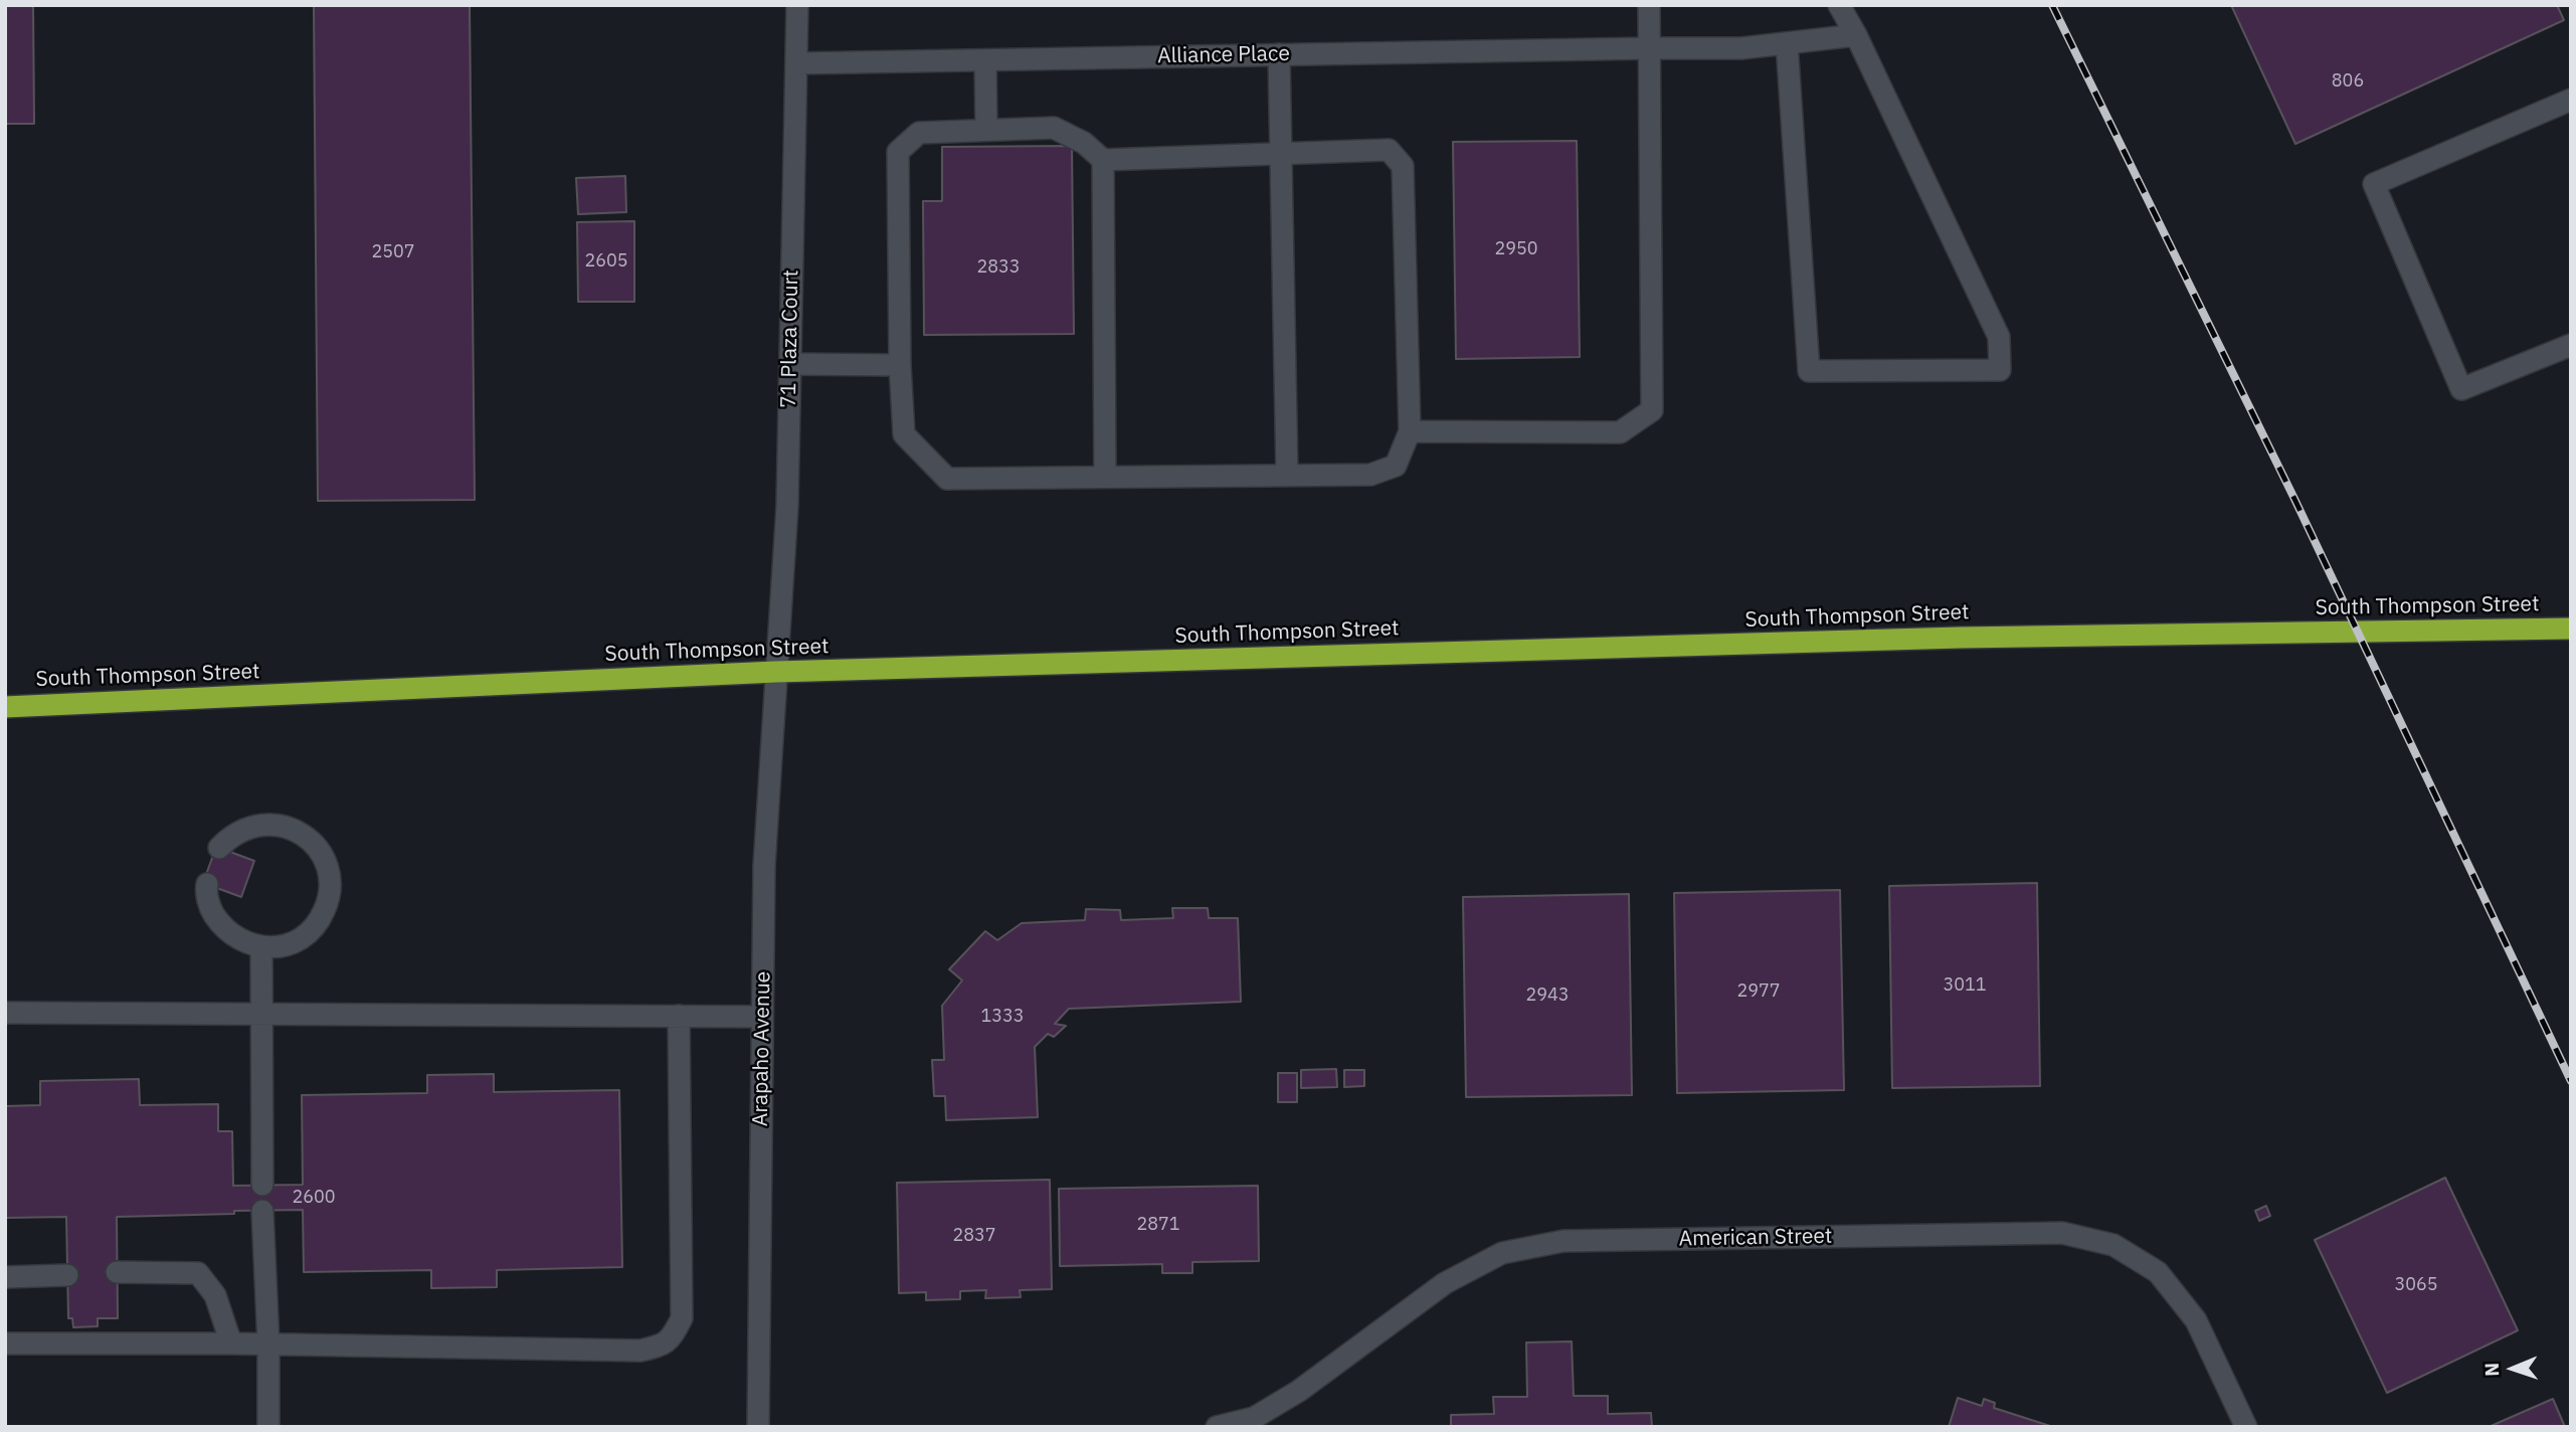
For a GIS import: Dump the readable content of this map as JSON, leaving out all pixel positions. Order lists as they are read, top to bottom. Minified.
{"streets":{"highway":["South Thompson Street"],"street":["Alliance Place","71 Plaza Court","Arapaho Avenue","American Street"]},"crossings":[["Alliance Place","71 Plaza Court"],["71 Plaza Court","South Thompson Street"],["71 Plaza Court","Arapaho Avenue"],["South Thompson Street","Arapaho Avenue"]],"house_numbers":["806","2950","2507","2605","2833","3011","2977","2943","1333","2600","2871","2837","3065"],"north":"left"}
